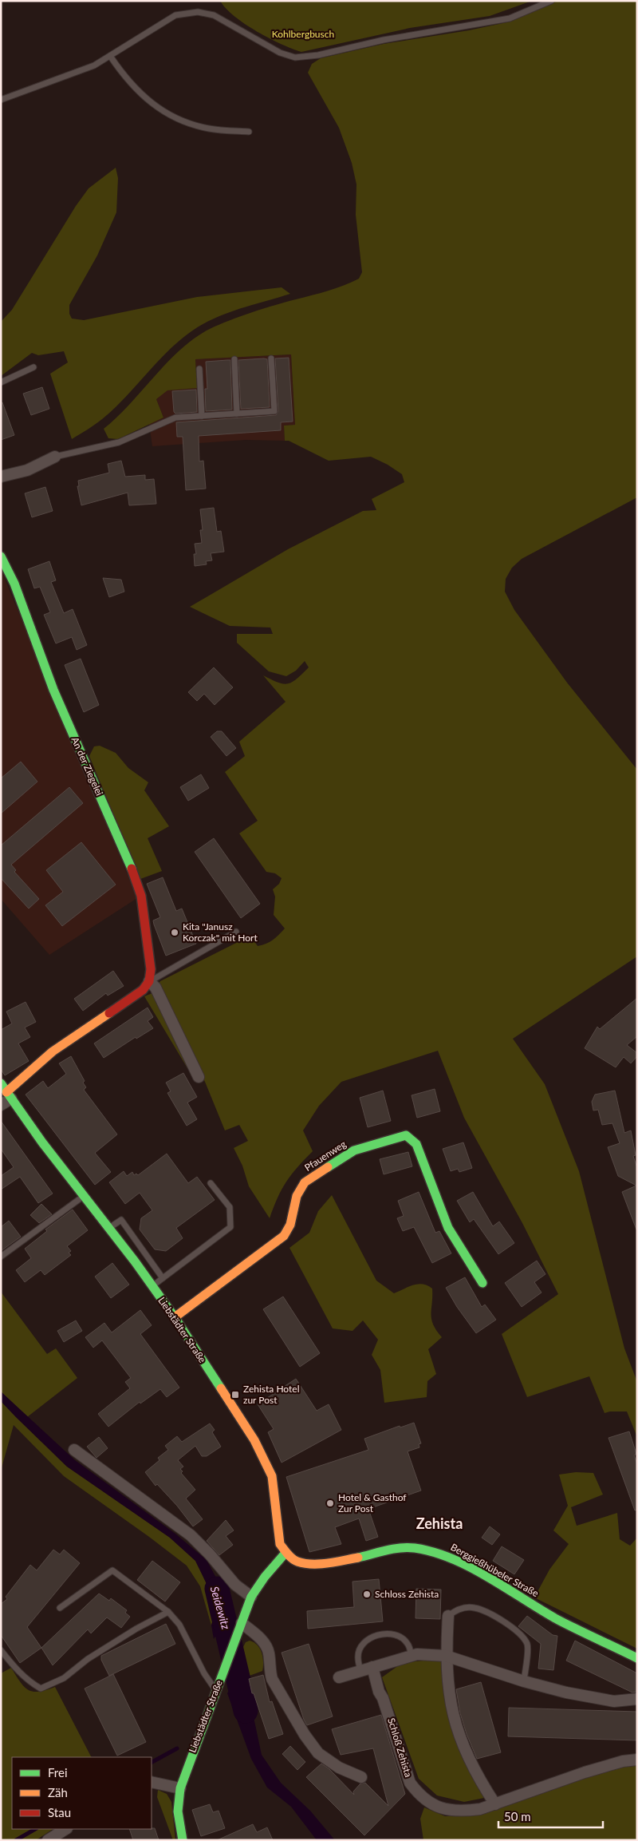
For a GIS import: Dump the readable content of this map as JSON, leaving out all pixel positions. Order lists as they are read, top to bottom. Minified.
{"streets":{"main road":["An der Ziegelei","Pfauenweg","Liebstädter Straße","Berggießhübeler Straße"],"street":["Schloß Zehista"]},"crossings":[["Pfauenweg","Liebstädter Straße"],["Liebstädter Straße","Berggießhübeler Straße"]],"districts":["Zehista"],"water":["Seidewitz"],"parks":["Kohlbergbusch"],"places":{"other":["Kita \"Janusz Korczak\" mit Hort","Hotel & Gasthof Zur Post","Schloss Zehista"],"transit":["Zehista Hotel zur Post"]},"legend":["Frei","Zäh","Stau"],"scale_bar":"50 m"}
